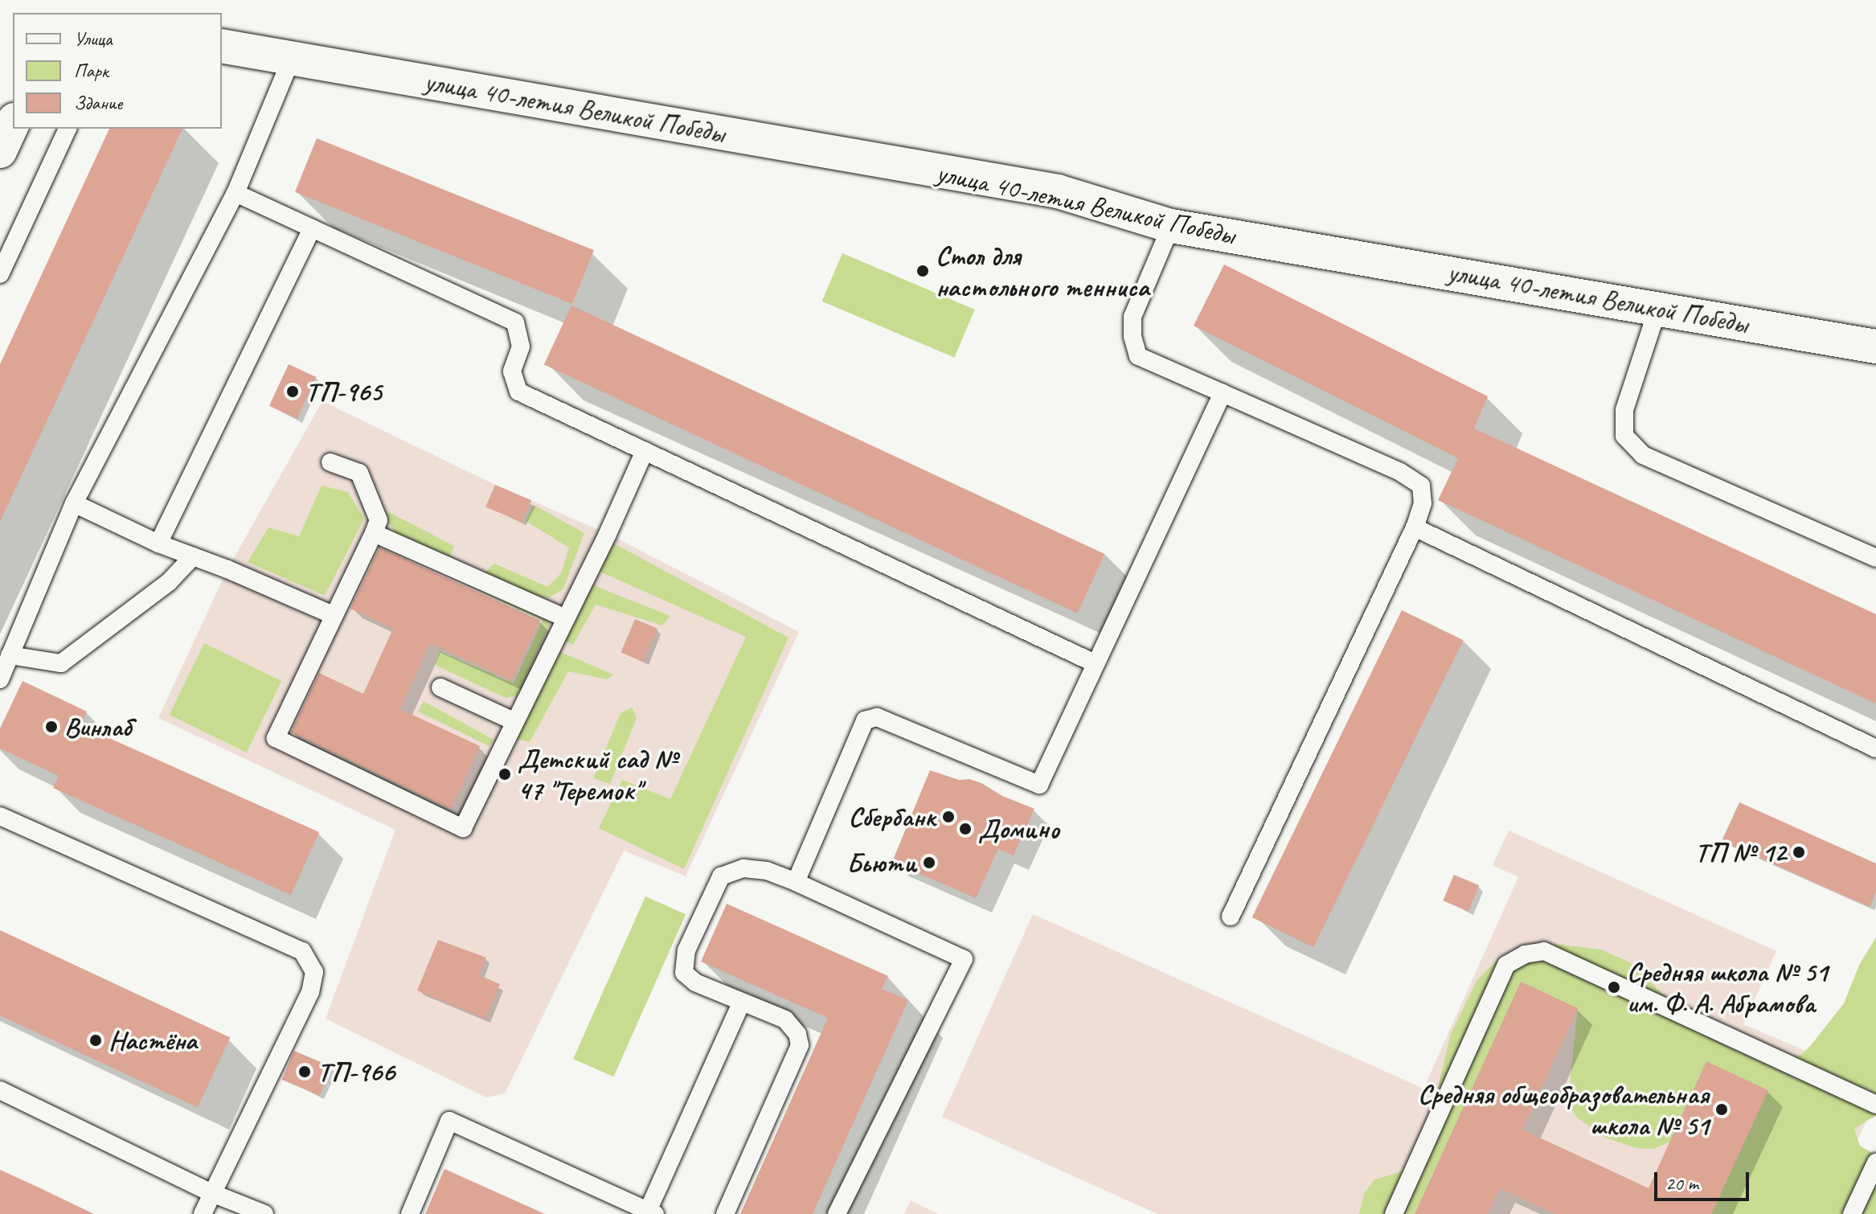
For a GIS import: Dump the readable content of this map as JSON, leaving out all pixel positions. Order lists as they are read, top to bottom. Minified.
{"streets":{"street":["улица 40-летия Великой Победы"]},"places":["Стол для настольного тенниса","ТП-965","Винлаб","Детский сад № 47 \"Теремок\"","Сбербанк","Домино","ТП № 12","Бьюти","Средняя школа № 51 им. Ф. А. Абрамова","Настёна","ТП-966","Средняя общеобразовательная школа № 51"],"legend":["Улица","Парк","Здание"],"scale_bar":"20 m"}
